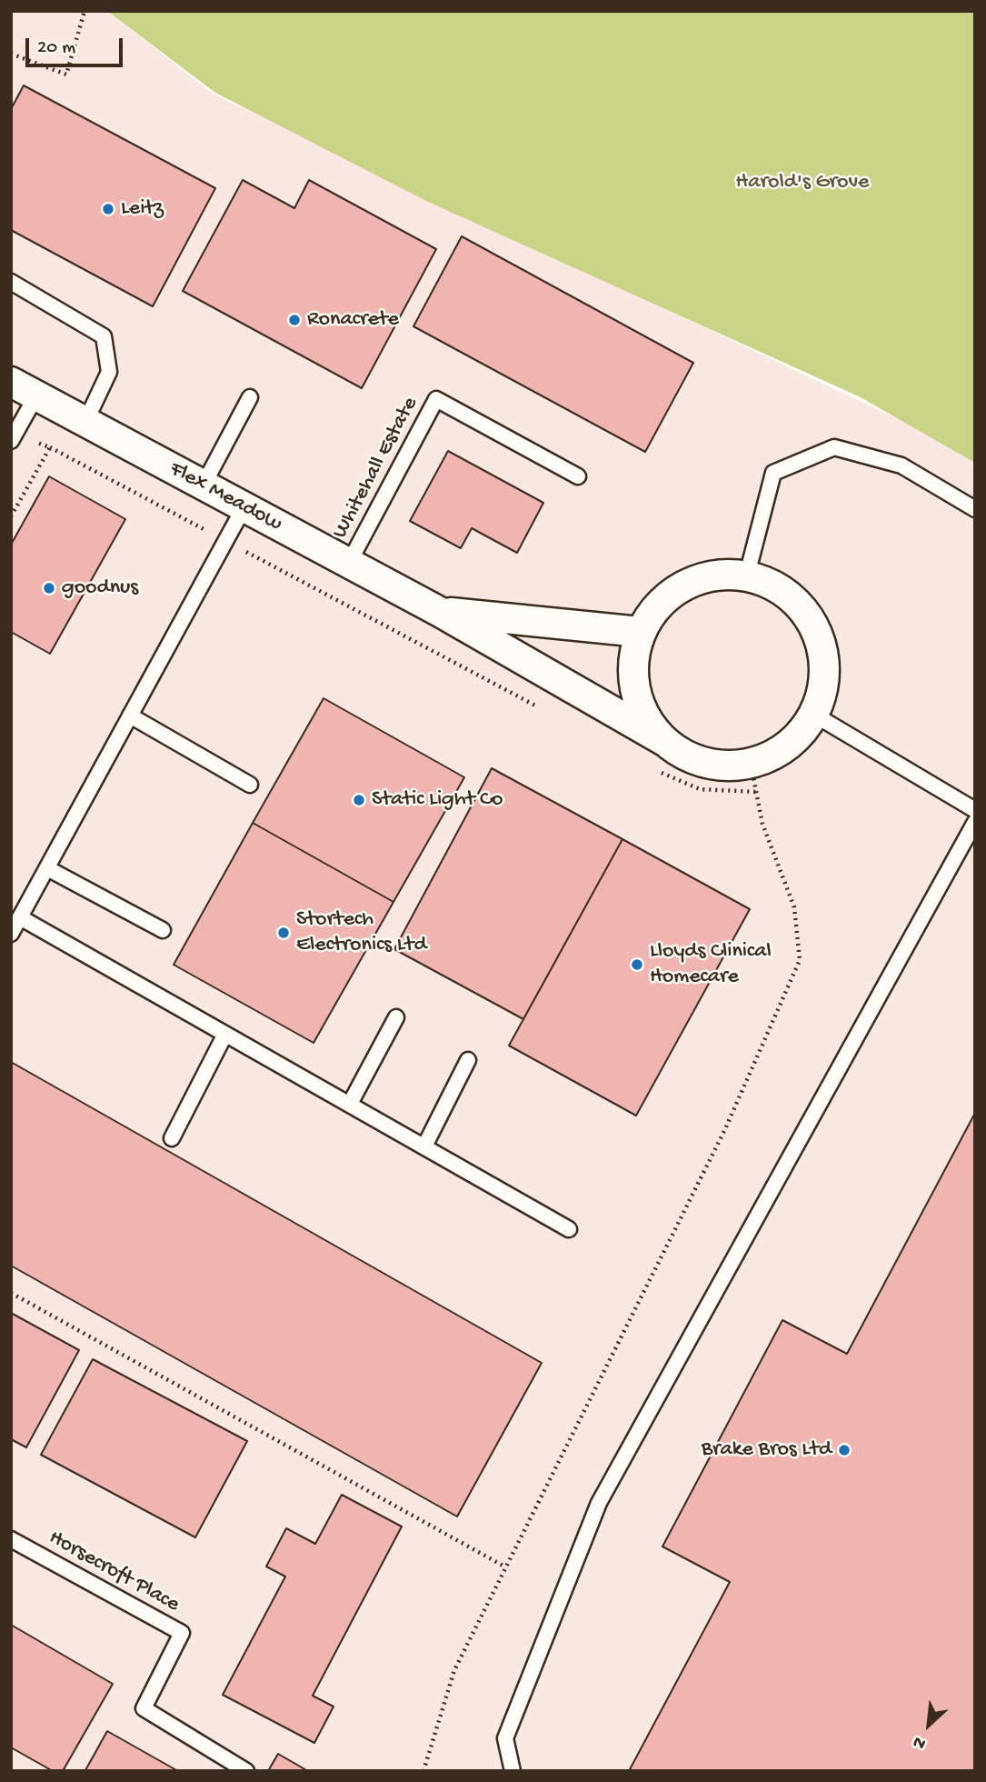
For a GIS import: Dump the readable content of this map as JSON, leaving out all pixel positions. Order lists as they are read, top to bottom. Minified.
{"streets":{"street":["Flex Meadow"],"lane":["Whitehall Estate","Horsecroft Place"]},"crossings":[["Whitehall Estate","Flex Meadow"]],"parks":["Harold's Grove"],"places":["Leitz","Ronacrete","goodnus","Static Light Co","Stortech Electronics Ltd","Lloyds Clinical Homecare","Brake Bros Ltd"],"scale_bar":"20 m","north":"bottom left"}
